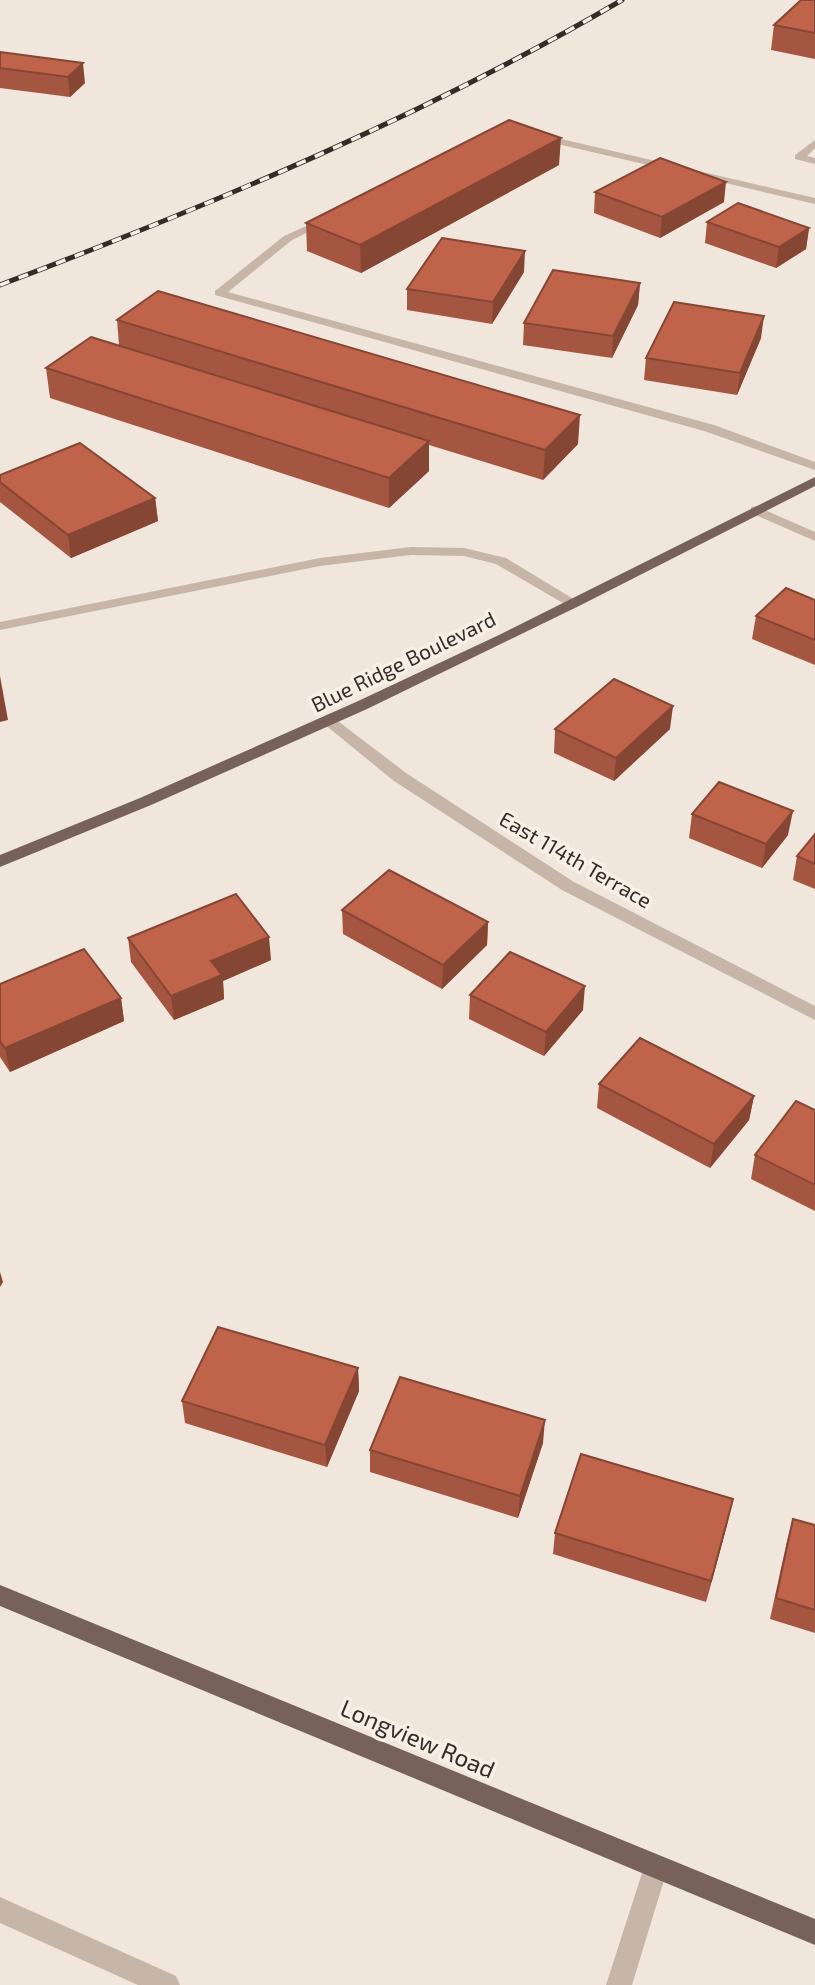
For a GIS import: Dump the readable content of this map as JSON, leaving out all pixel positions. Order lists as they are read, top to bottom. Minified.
{"streets":{"main road":["Blue Ridge Boulevard","Longview Road"],"street":["East 114th Terrace"]},"crossings":[["Blue Ridge Boulevard","East 114th Terrace"]]}
